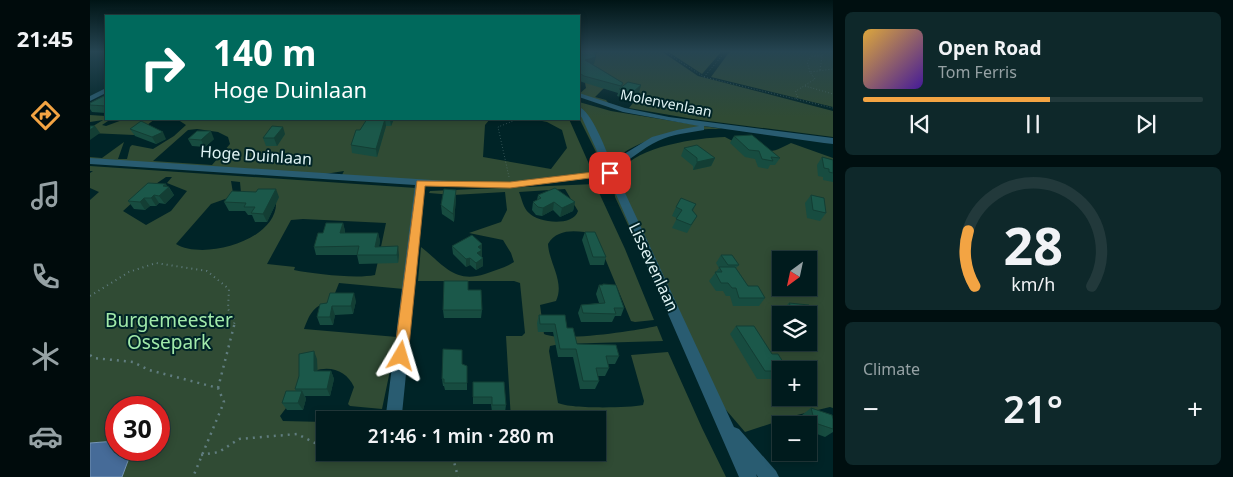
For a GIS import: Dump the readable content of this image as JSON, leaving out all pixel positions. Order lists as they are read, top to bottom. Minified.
{"streets":{"street":["Molenvenlaan","Hoge Duinlaan","Lissevenlaan"]},"crossings":[["Molenvenlaan","Hoge Duinlaan"],["Molenvenlaan","Lissevenlaan"],["Hoge Duinlaan","Lissevenlaan"]],"parks":["Burgemeester Ossepark"],"north":"bottom left","page":{"tabs":"21:45","turn":["140 m","Hoge Duinlaan"],"song":["Open Road","Tom Ferris"],"map_buttons":["+","−"],"tile":"Climate","heat":["−","21°","+"],"limit":"30","trip":"21:46 · 1 min · 280 m","gauge":["28","km/h"]}}
